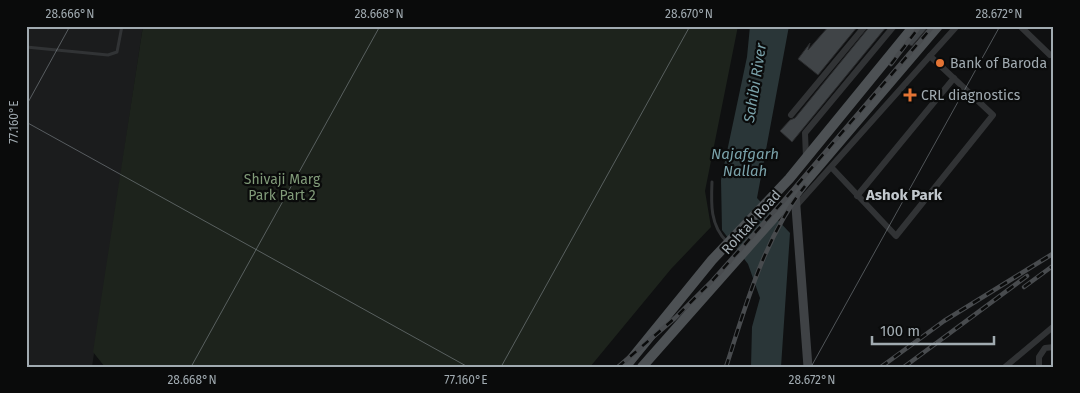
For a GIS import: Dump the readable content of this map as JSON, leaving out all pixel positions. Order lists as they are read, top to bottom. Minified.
{"streets":{"main road":["Rohtak Road"]},"districts":["Ashok Park"],"water":["Sahibi River","Najafgarh Nallah"],"parks":["Shivaji Marg Park Part 2"],"places":{"other":["Bank of Baroda"],"health":["CRL diagnostics"]},"scale_bar":"100 m","coordinates":["28.666°N","28.668°N","28.670°N","28.672°N","77.160°E"]}
